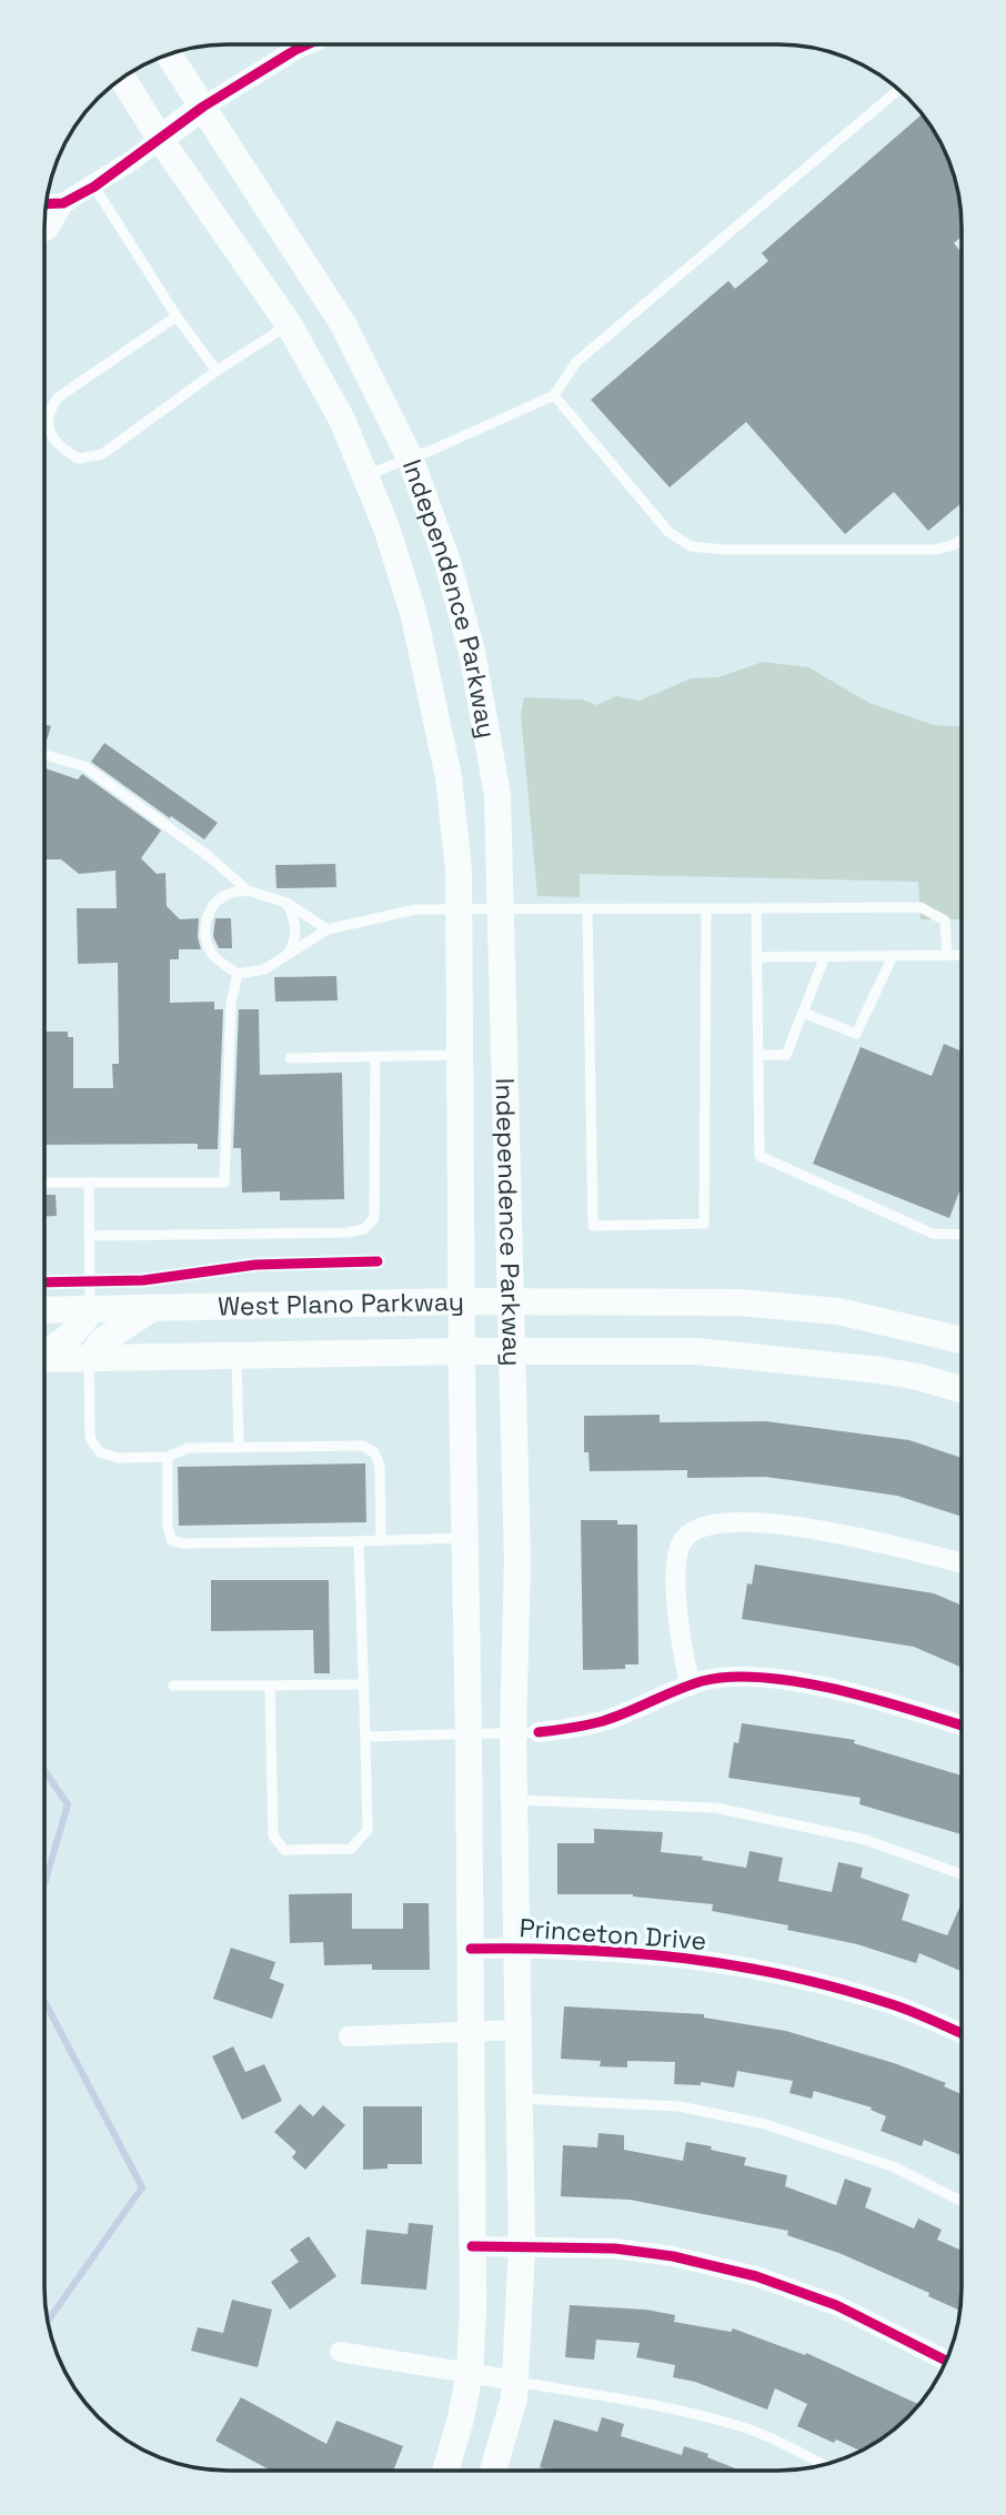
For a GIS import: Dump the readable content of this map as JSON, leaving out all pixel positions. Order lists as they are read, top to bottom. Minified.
{"streets":{"main road":["Independence Parkway","West Plano Parkway"],"street":["Princeton Drive"]},"crossings":[["Independence Parkway","West Plano Parkway"],["Independence Parkway","Princeton Drive"]]}
